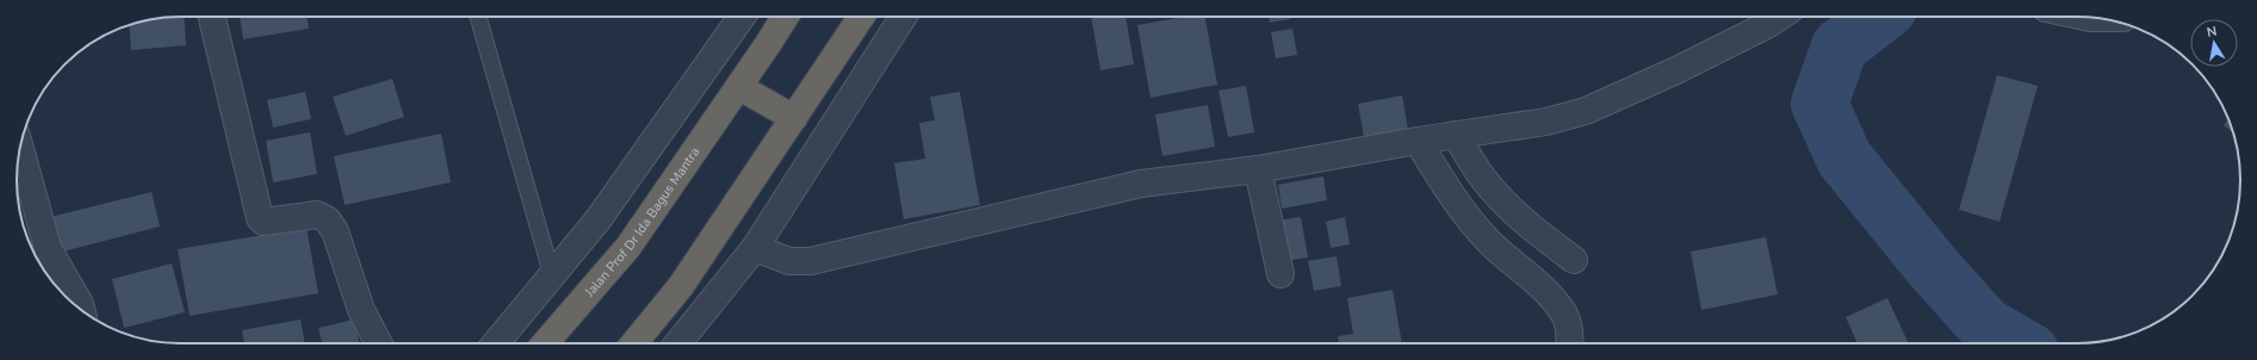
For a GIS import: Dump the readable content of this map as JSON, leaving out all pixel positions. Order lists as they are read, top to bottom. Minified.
{"streets":{"highway":["Jalan Prof Dr Ida Bagus Mantra"]},"north":"top"}
